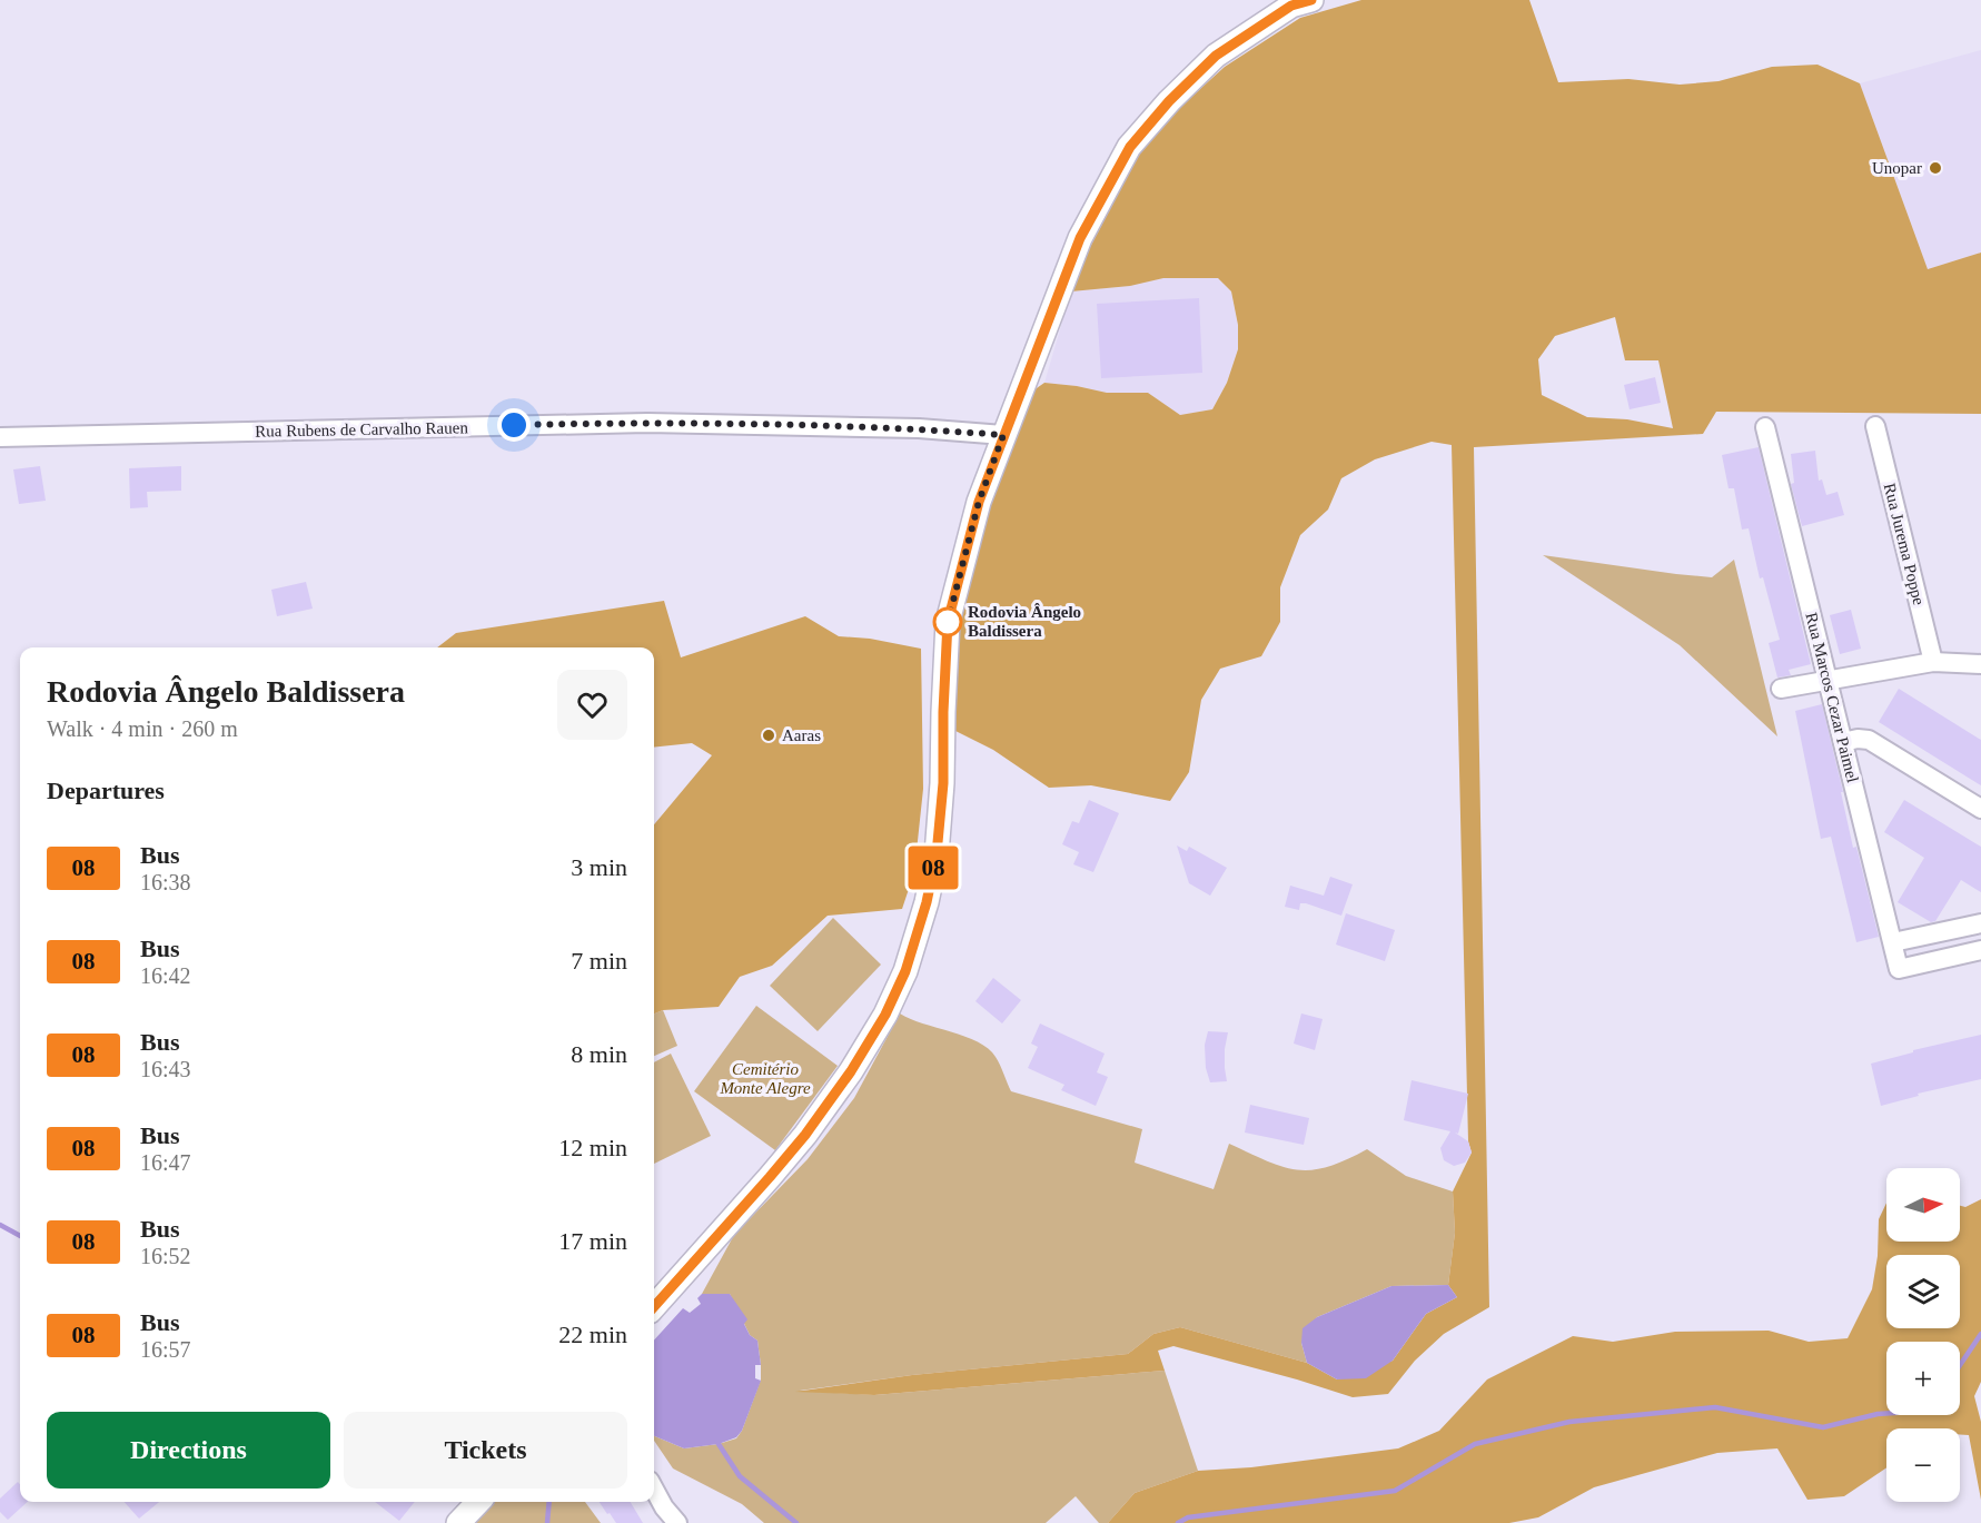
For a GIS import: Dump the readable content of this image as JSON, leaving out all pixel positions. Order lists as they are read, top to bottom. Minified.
{"streets":{"street":["Rua Rubens de Carvalho Rauen","Rua Jurema Poppe","Rua Marcos Cezar Paimel"]},"parks":["Cemitério Monte Alegre"],"places":["Unopar","Rodovia Ângelo Baldissera","Aaras"],"lines":["bus line 08"],"north":"right","page":{"on_map":"08","heading":[["Rodovia Ângelo Baldissera","Walk · 4 min · 260 m"],"Departures"],"list":[{"mark":"08","name":"Bus","note":"16:38","value":"3 min"},{"mark":"08","name":"Bus","note":"16:42","value":"7 min"},{"mark":"08","name":"Bus","note":"16:43","value":"8 min"},{"mark":"08","name":"Bus","note":"16:47","value":"12 min"},{"mark":"08","name":"Bus","note":"16:52","value":"17 min"},{"mark":"08","name":"Bus","note":"16:57","value":"22 min"}],"map_buttons":["+","−"],"buttons":["Directions","Tickets"]}}
